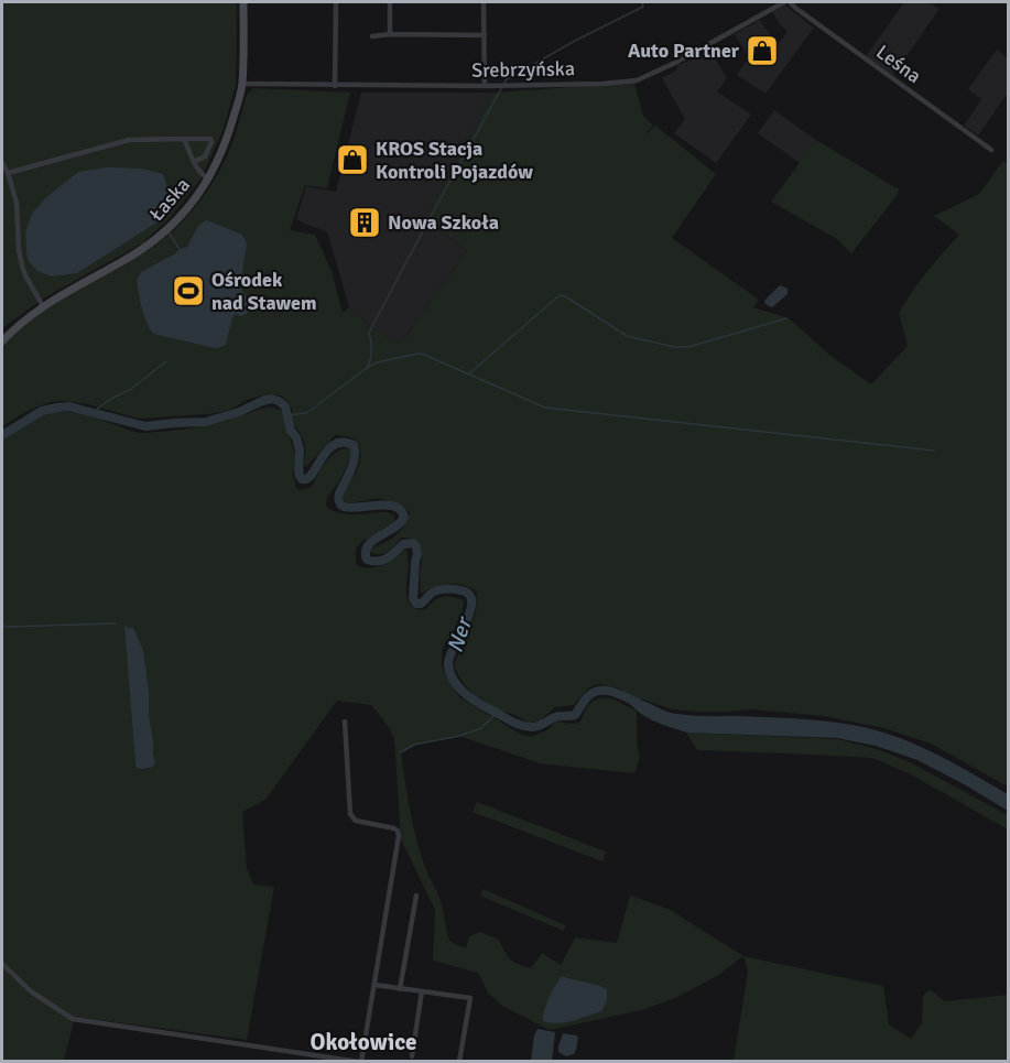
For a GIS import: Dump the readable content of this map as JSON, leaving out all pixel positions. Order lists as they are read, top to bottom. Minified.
{"streets":{"main road":["Łaska"],"street":["Leśna","Srebrzyńska"]},"crossings":[["Srebrzyńska","Łaska"]],"districts":["Okołowice"],"water":["Ner"],"places":{"shop":["Auto Partner","KROS Stacja Kontroli Pojazdów"],"building":["Nowa Szkoła"],"sports":["Ośrodek nad Stawem"]}}
